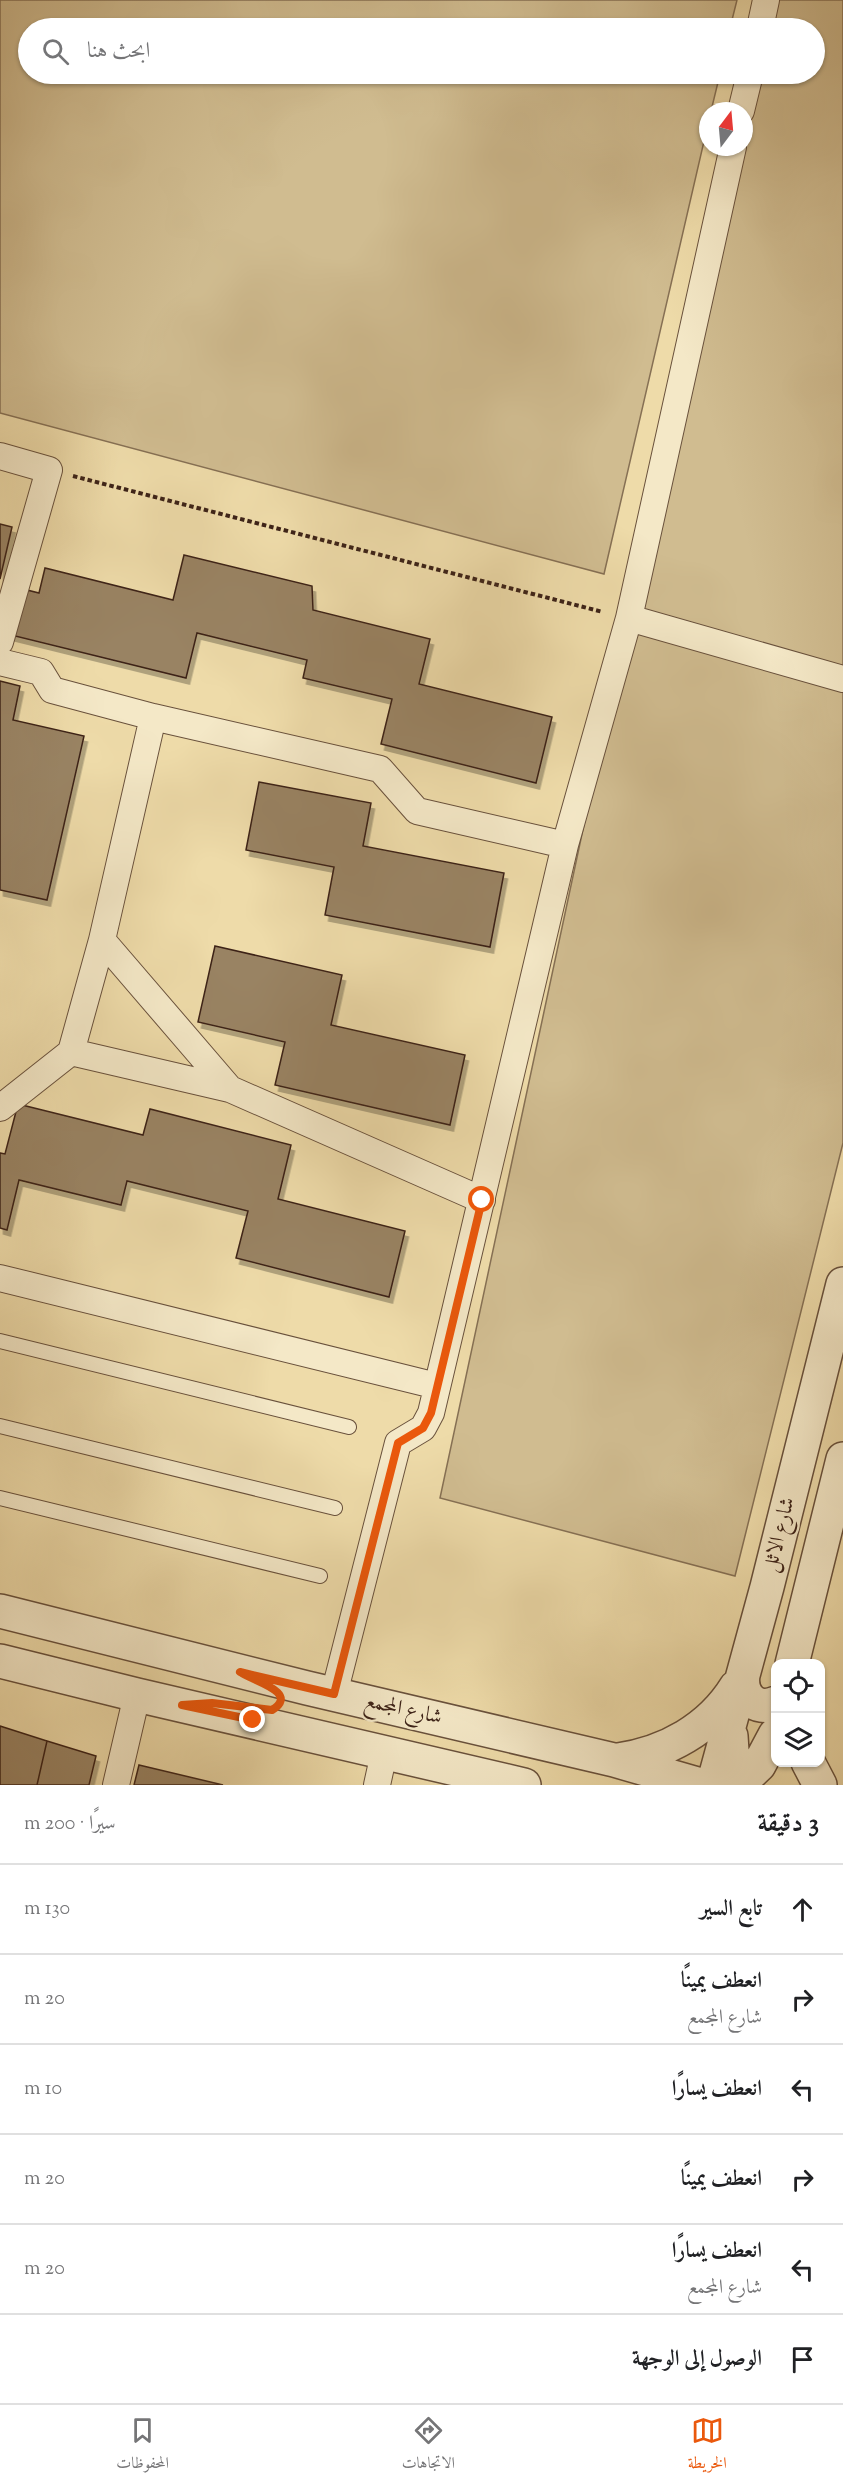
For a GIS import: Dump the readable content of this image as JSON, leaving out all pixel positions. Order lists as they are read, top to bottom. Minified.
{"streets":{"street":["شارع الاثل","شارع المجمع"]},"north":"top","page":{"search":"ابحث هنا","heading":["3 دقيقة","سيرًا · 200 m"],"list":[["تابع السير","130 m"],["انعطف يمينًا","شارع المجمع","20 m"],["انعطف يسارًا","10 m"],["انعطف يمينًا","20 m"],["انعطف يسارًا","شارع المجمع","20 m"],"الوصول إلى الوجهة"],"nav":["الخريطة","الاتجاهات","المحفوظات"]}}
